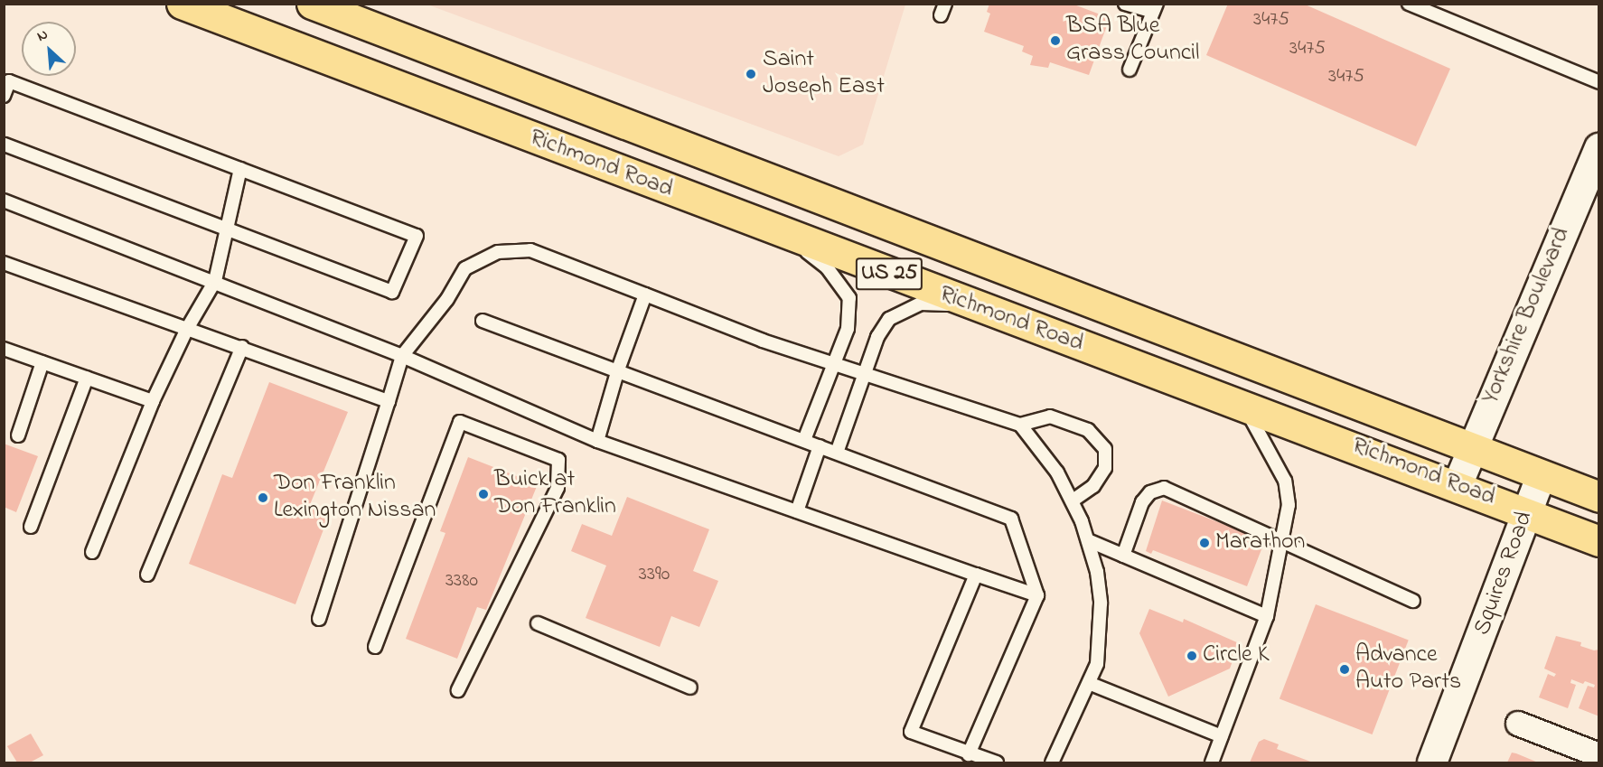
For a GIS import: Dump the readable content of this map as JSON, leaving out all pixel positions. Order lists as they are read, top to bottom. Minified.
{"streets":{"highway":["Richmond Road","US 25"],"street":["Yorkshire Boulevard","Squires Road"]},"crossings":[["Richmond Road","Yorkshire Boulevard"],["Richmond Road","Squires Road"]],"places":["BSA Blue Grass Council","Saint Joseph East","Buick at Don Franklin","Don Franklin Lexington Nissan","Marathon","Circle K","Advance Auto Parts"],"house_numbers":["3475","3475","3475","3390","3380"],"north":"top left"}
